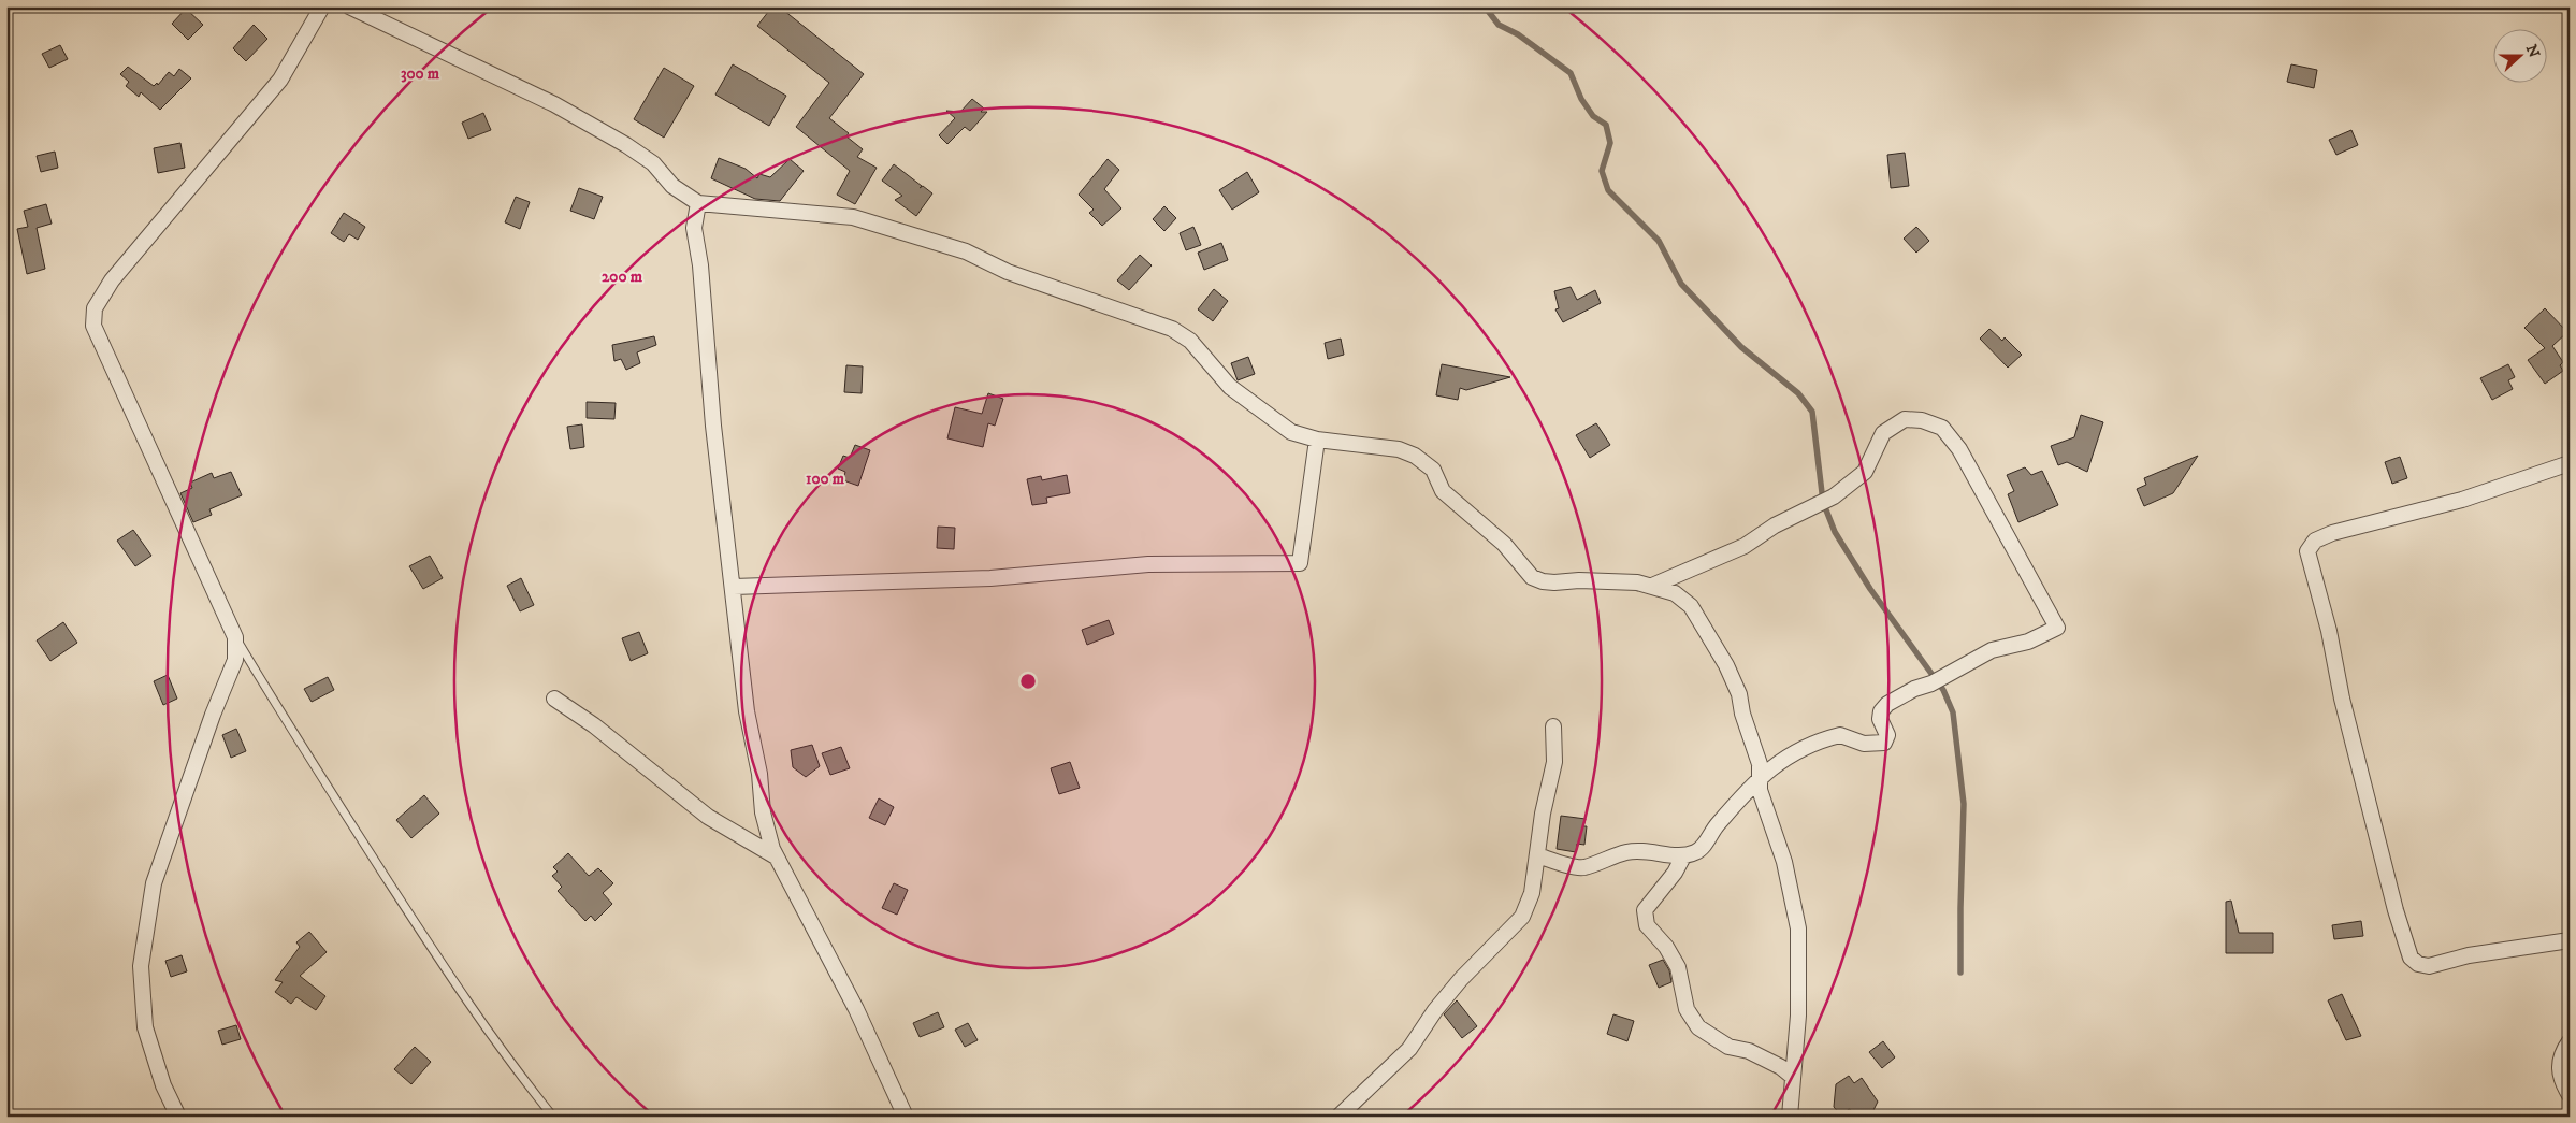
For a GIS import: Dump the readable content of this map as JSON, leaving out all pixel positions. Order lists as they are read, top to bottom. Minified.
{"north":"right","rings":["300 m","200 m","100 m"]}
